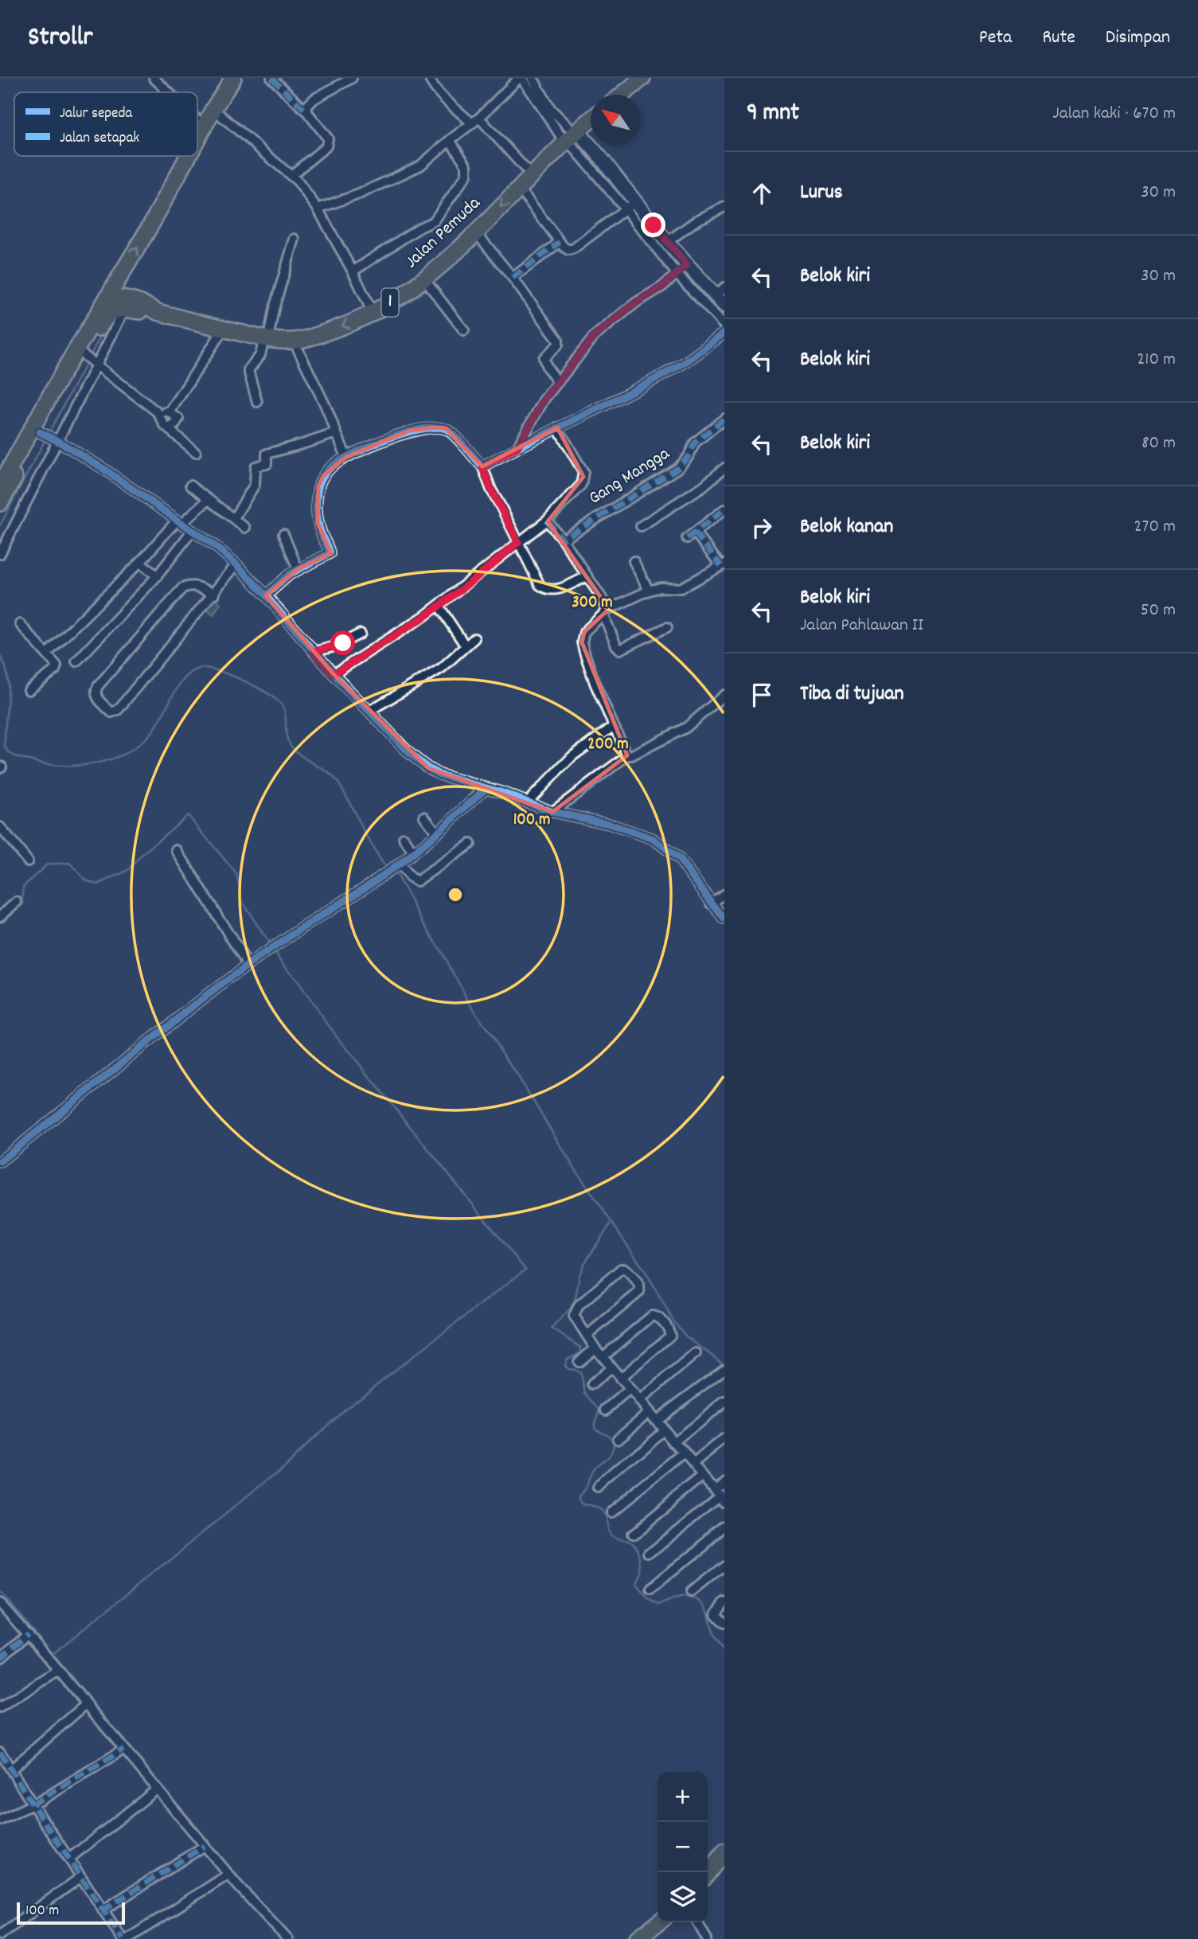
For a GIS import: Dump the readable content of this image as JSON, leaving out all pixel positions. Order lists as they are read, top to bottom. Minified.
{"streets":{"highway":["Jalan Pemuda","1"],"street":["Gang Mangga"]},"crossings":[["Jalan Pemuda","1"]],"legend":["Jalur sepeda","Jalan setapak"],"scale_bar":"100 m","north":"top left","page":{"header":"Strollr","nav":["Peta","Rute","Disimpan"],"heading":["9 mnt","Jalan kaki · 670 m"],"list":[["Lurus","30 m"],["Belok kiri","30 m"],["Belok kiri","210 m"],["Belok kiri","80 m"],["Belok kanan","270 m"],["Belok kiri","Jalan Pahlawan II","50 m"],"Tiba di tujuan"],"map_buttons":["+","−"],"scale":"100 m"},"rings":["300 m","200 m","100 m"]}
